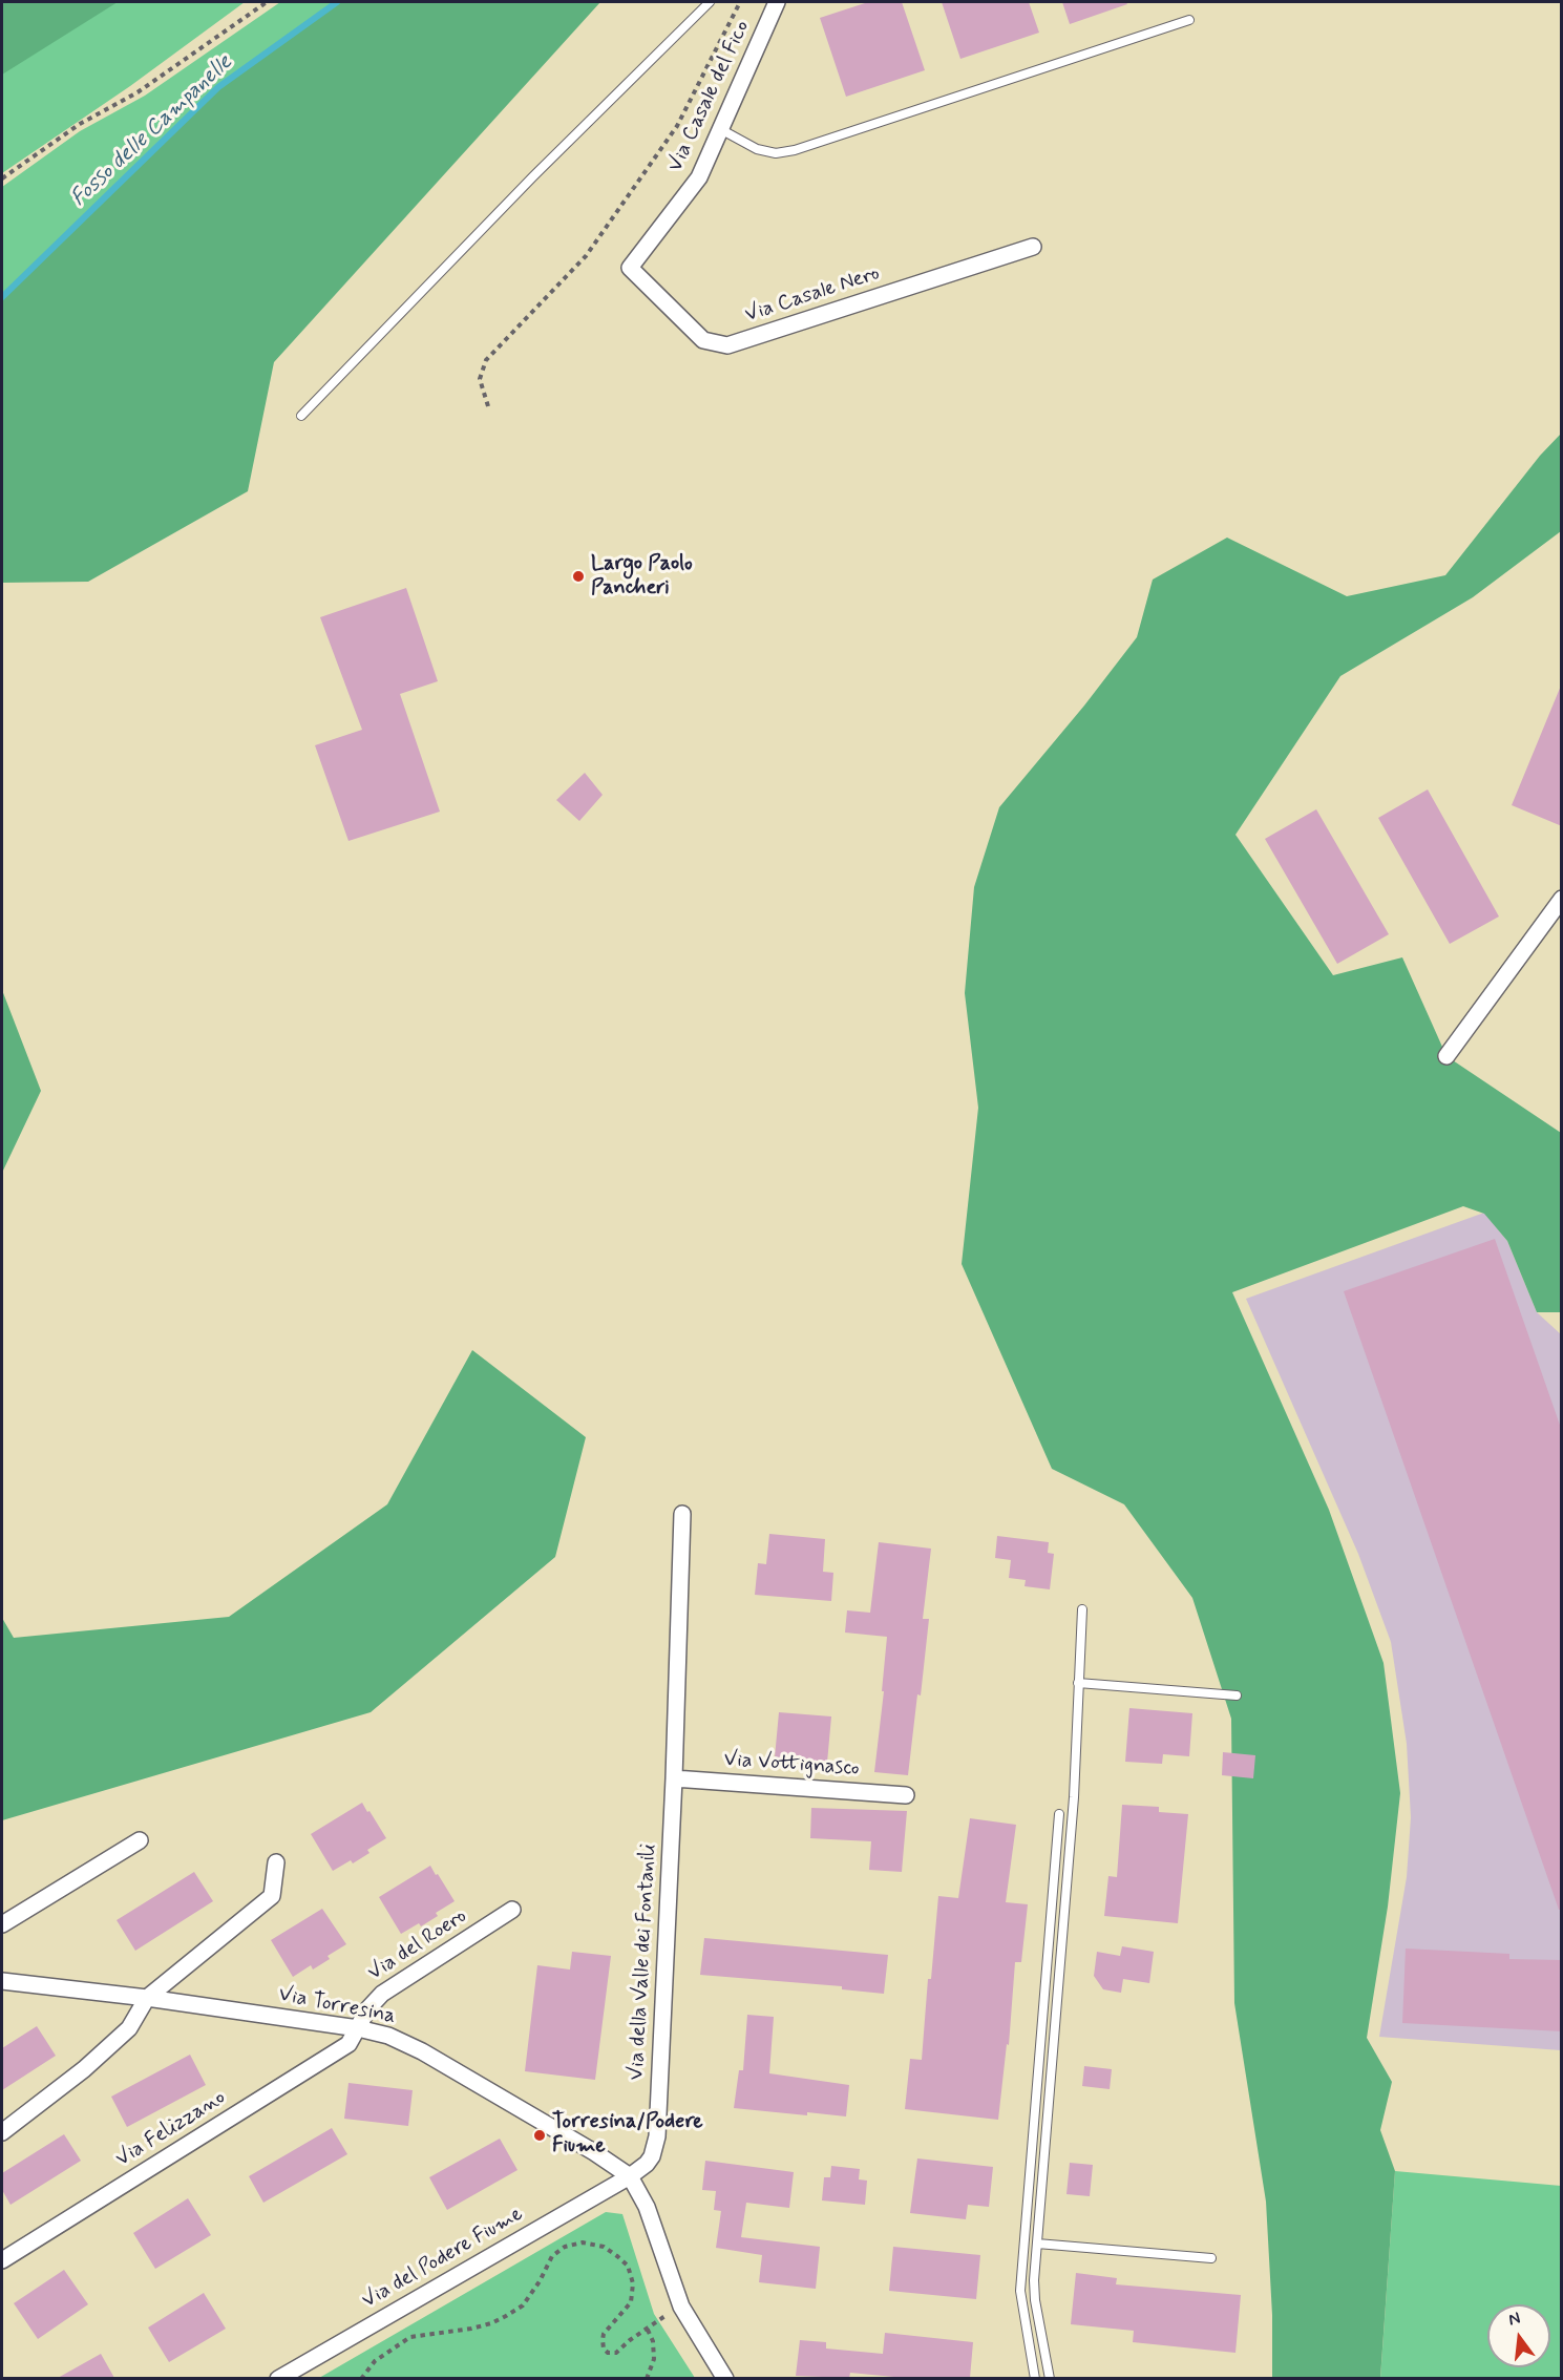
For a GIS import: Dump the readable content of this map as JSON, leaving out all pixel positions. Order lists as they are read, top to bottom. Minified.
{"streets":{"street":["Via Casale del Fico","Via Casale Nero","Via Vottignasco","Via del Roero","Via della Valle dei Fontanili","Via Torresina","Via Felizzano","Via del Podere Fiume"]},"crossings":[["Via Casale del Fico","Via Casale Nero"],["Via Vottignasco","Via della Valle dei Fontanili"],["Via del Roero","Via Torresina"],["Via del Roero","Via Felizzano"],["Via della Valle dei Fontanili","Via Torresina"],["Via della Valle dei Fontanili","Via del Podere Fiume"],["Via Torresina","Via Felizzano"],["Via Torresina","Via del Podere Fiume"]],"water":["Fosso delle Campanelle"],"places":["Largo Paolo Pancheri","Torresina/Podere Fiume"],"north":"top"}
